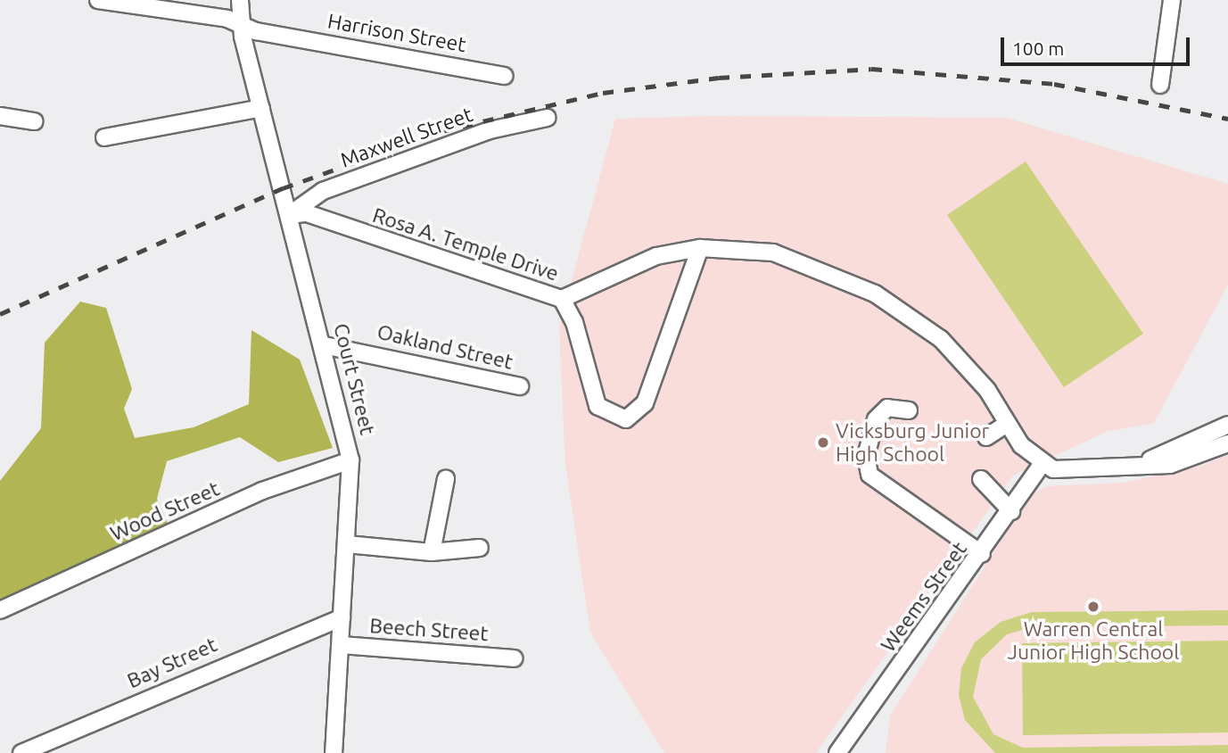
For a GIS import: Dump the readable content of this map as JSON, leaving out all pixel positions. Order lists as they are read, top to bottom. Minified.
{"streets":{"street":["Harrison Street","Maxwell Street","Rosa A. Temple Drive","Oakland Street","Court Street","Wood Street","Weems Street","Beech Street","Bay Street"]},"crossings":[["Harrison Street","Court Street"],["Maxwell Street","Rosa A. Temple Drive"],["Maxwell Street","Court Street"],["Rosa A. Temple Drive","Court Street"],["Rosa A. Temple Drive","Weems Street"],["Oakland Street","Court Street"],["Court Street","Wood Street"],["Court Street","Beech Street"],["Court Street","Bay Street"]],"places":["Vicksburg Junior High School","Warren Central Junior High School"],"scale_bar":"100 m"}
